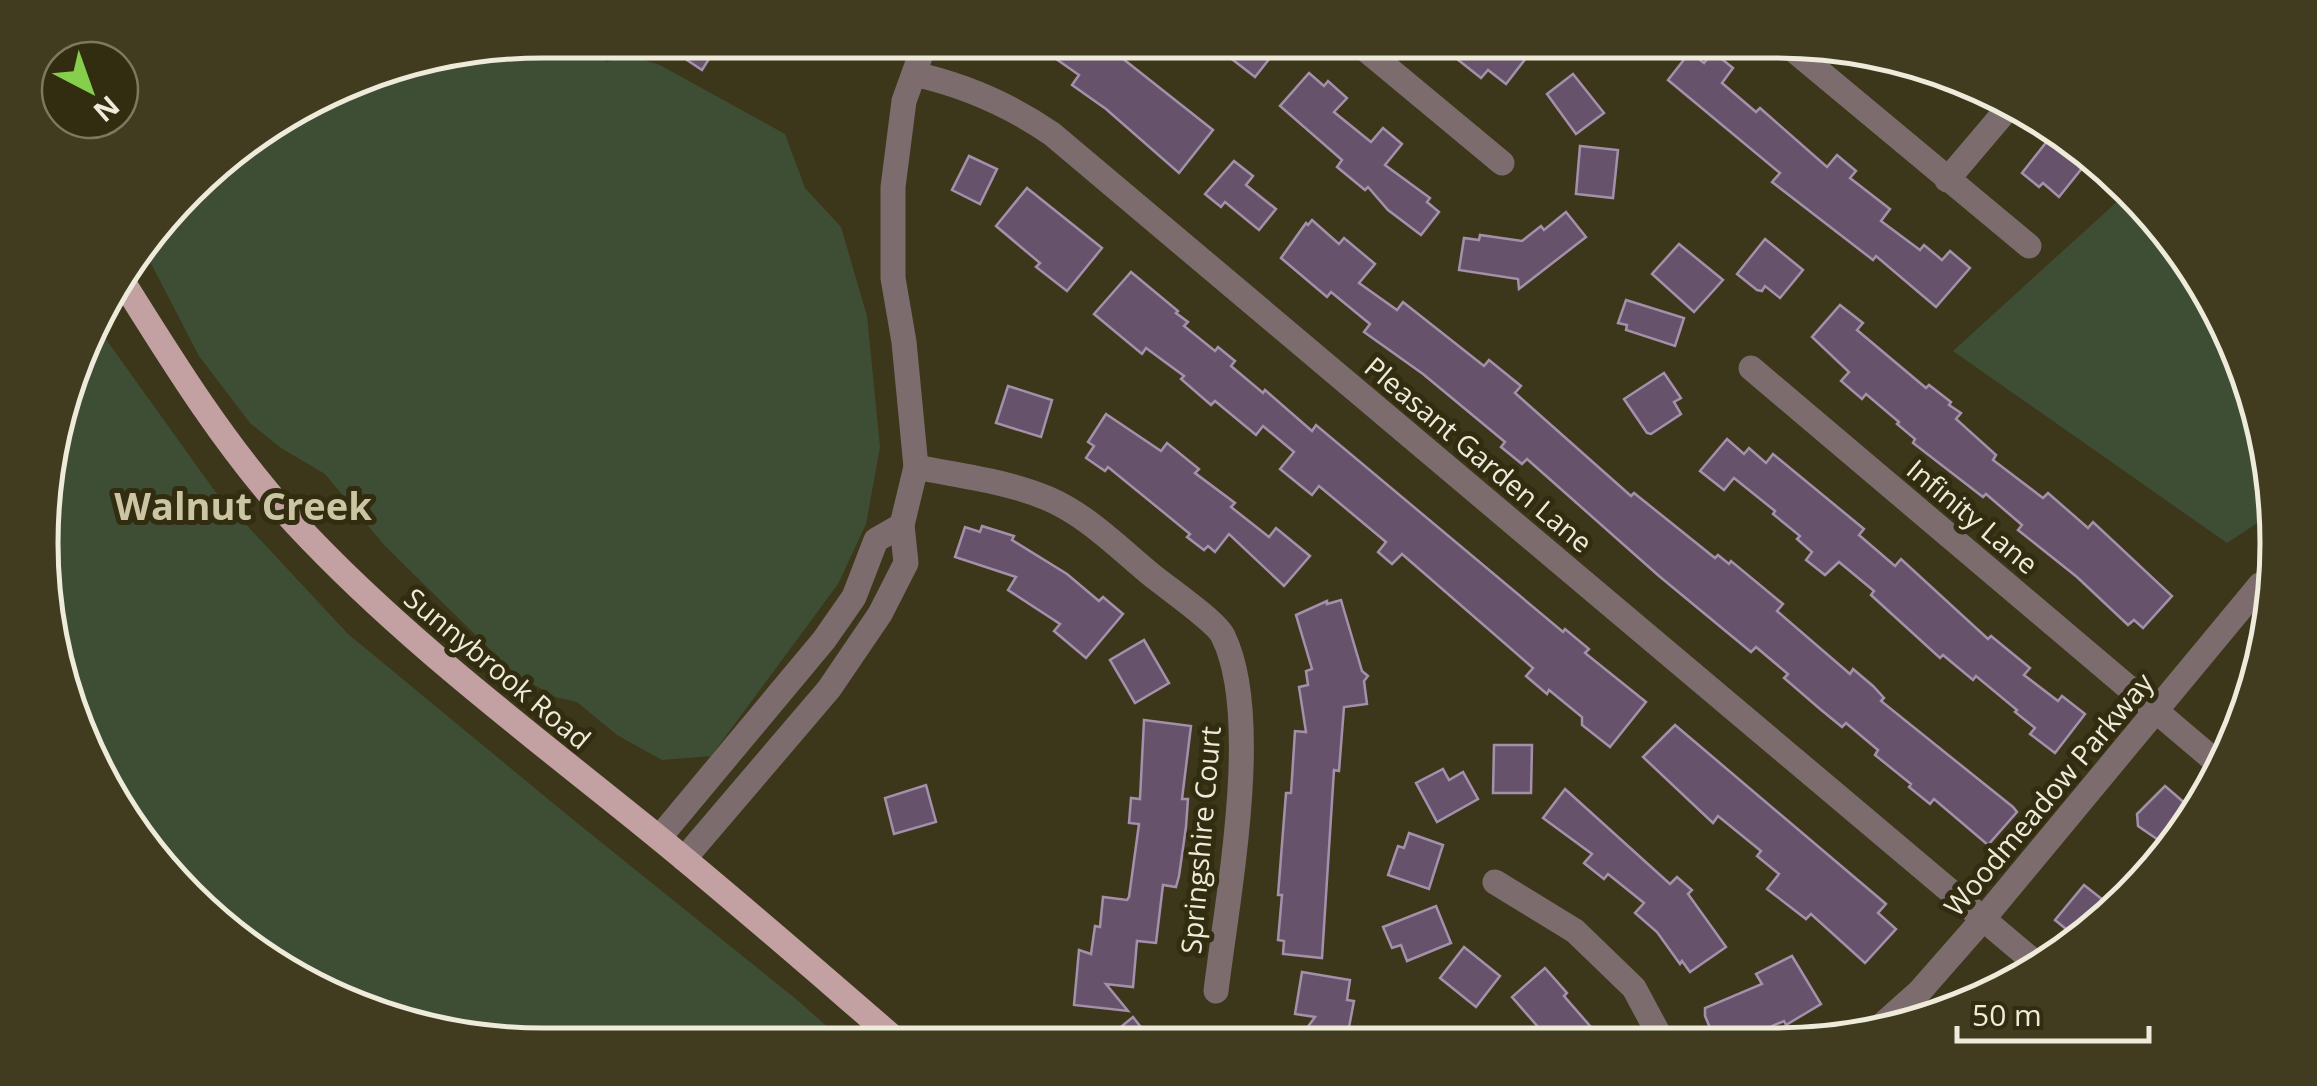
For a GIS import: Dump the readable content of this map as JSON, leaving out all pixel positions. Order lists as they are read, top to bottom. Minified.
{"streets":{"main road":["Sunnybrook Road"],"street":["Pleasant Garden Lane","Infinity Lane","Woodmeadow Parkway","Springshire Court"]},"crossings":[["Pleasant Garden Lane","Woodmeadow Parkway"],["Infinity Lane","Woodmeadow Parkway"]],"districts":["Walnut Creek"],"scale_bar":"50 m","north":"bottom right"}
